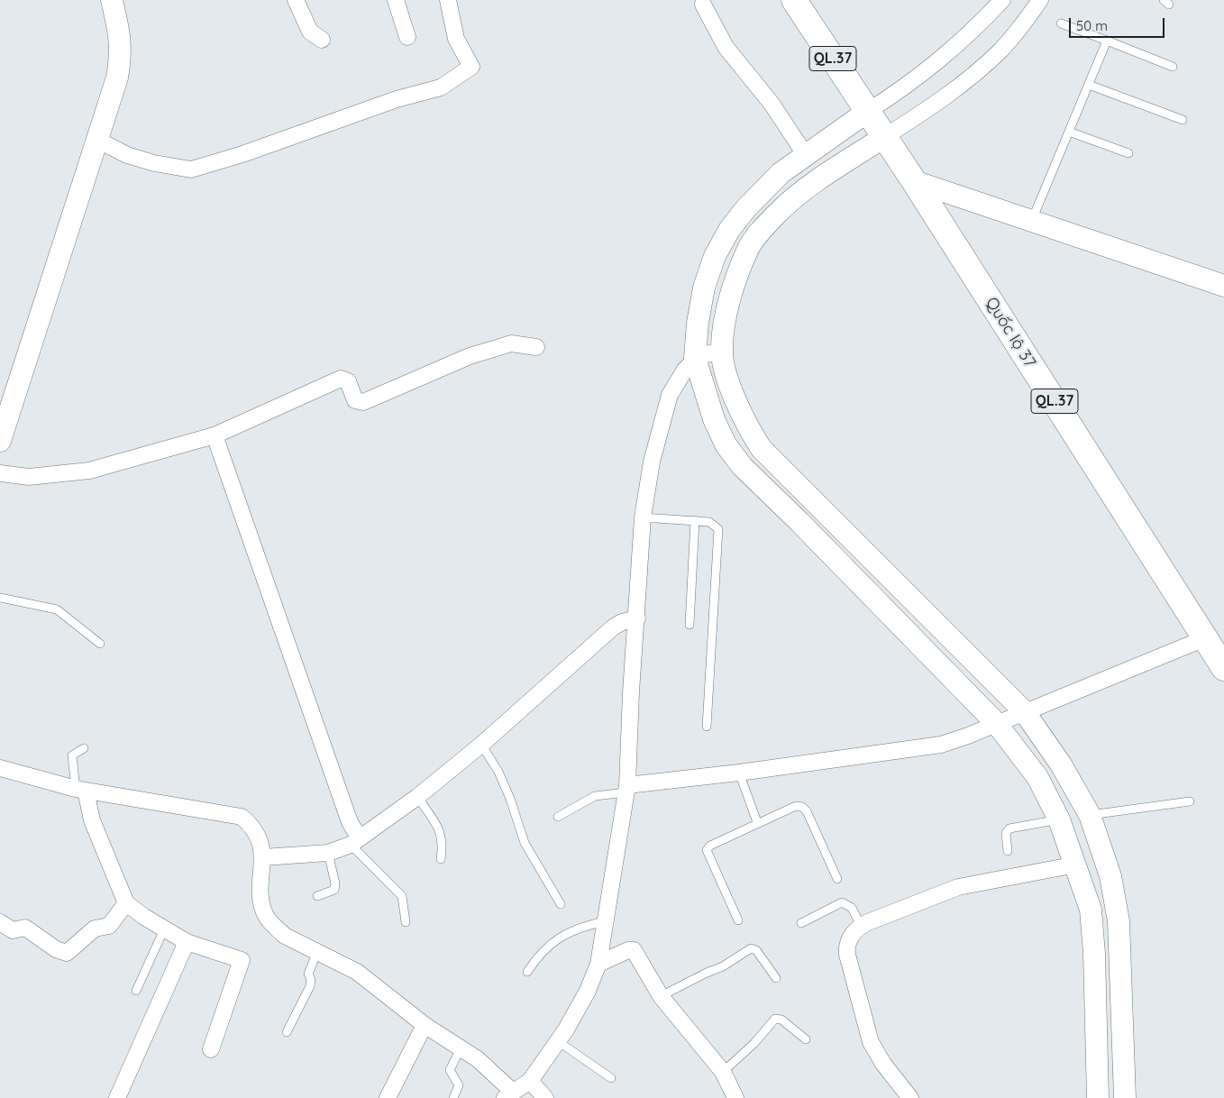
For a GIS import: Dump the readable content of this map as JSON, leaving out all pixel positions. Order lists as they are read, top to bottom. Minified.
{"streets":{"highway":["QL.37","Quốc lộ 37"]},"scale_bar":"50 m"}
